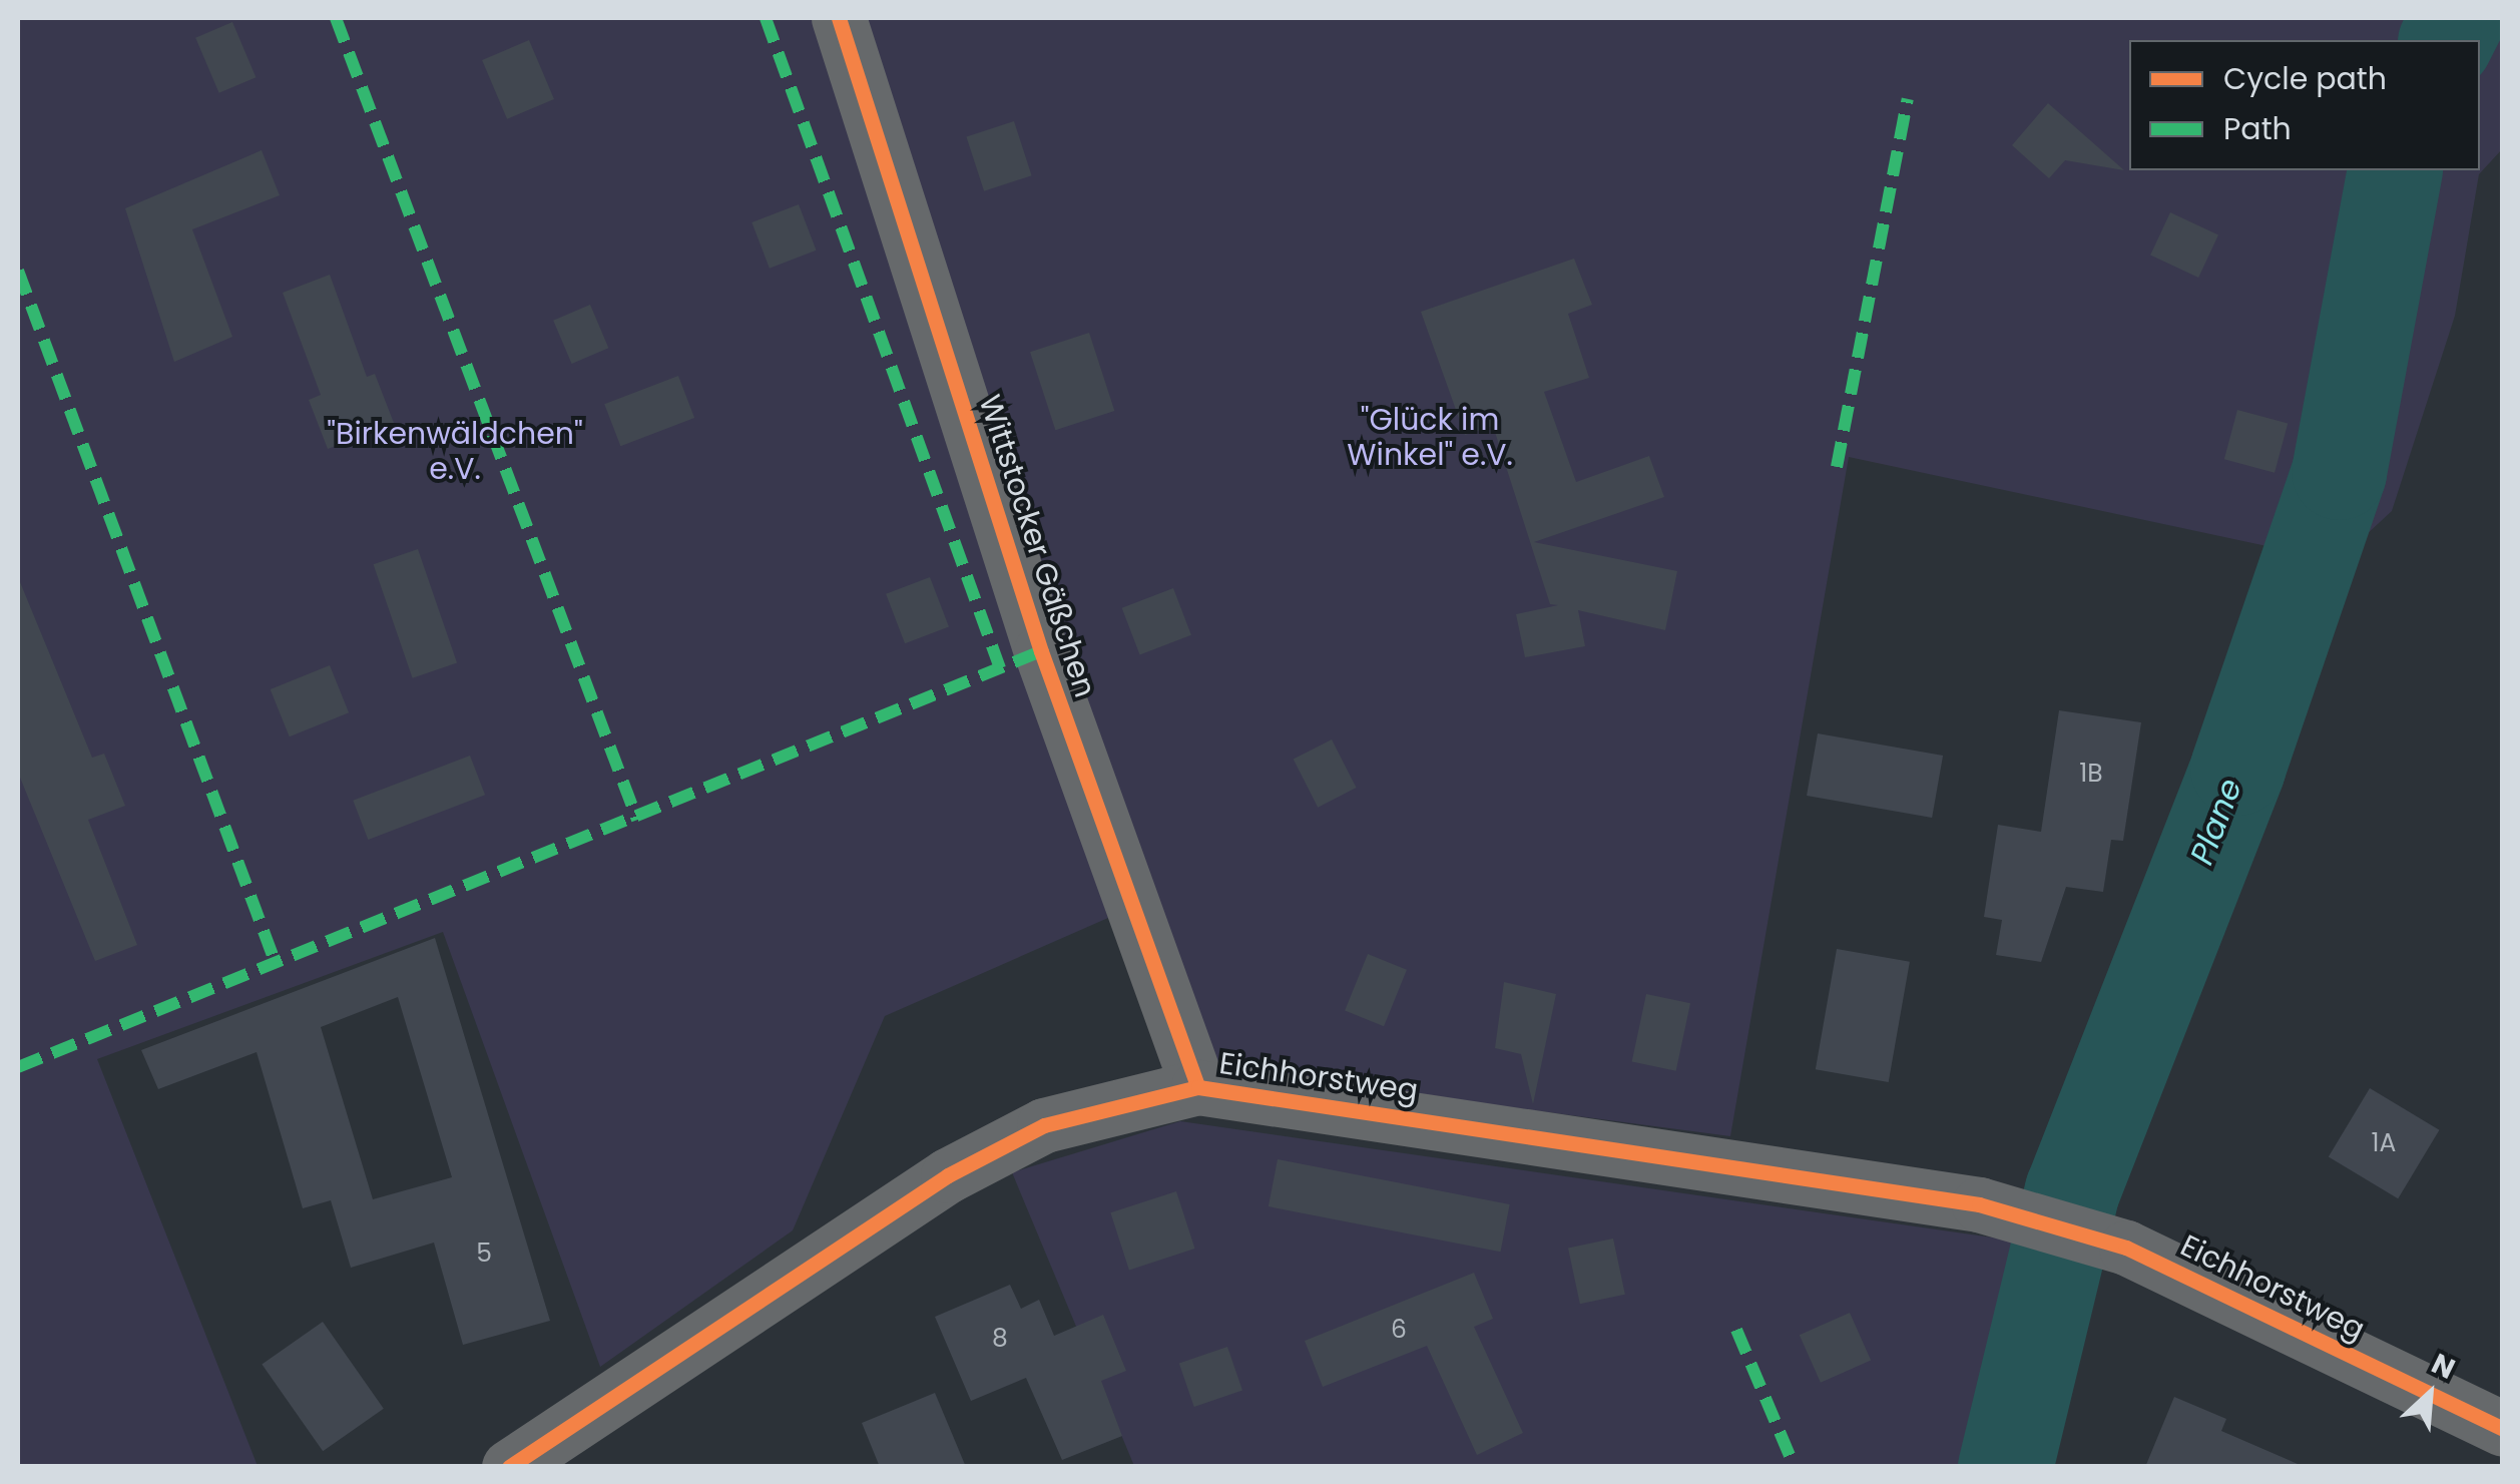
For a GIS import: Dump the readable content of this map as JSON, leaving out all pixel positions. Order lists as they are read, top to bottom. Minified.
{"streets":{"street":["Wittstocker Gäßchen","Eichhorstweg"]},"crossings":[["Wittstocker Gäßchen","Eichhorstweg"]],"water":["Plane"],"parks":["\"Glück im Winkel\" e.V.","\"Birkenwäldchen\" e.V."],"house_numbers":["1B","1A","5","6","8"],"legend":["Cycle path","Path"],"north":"top right"}
